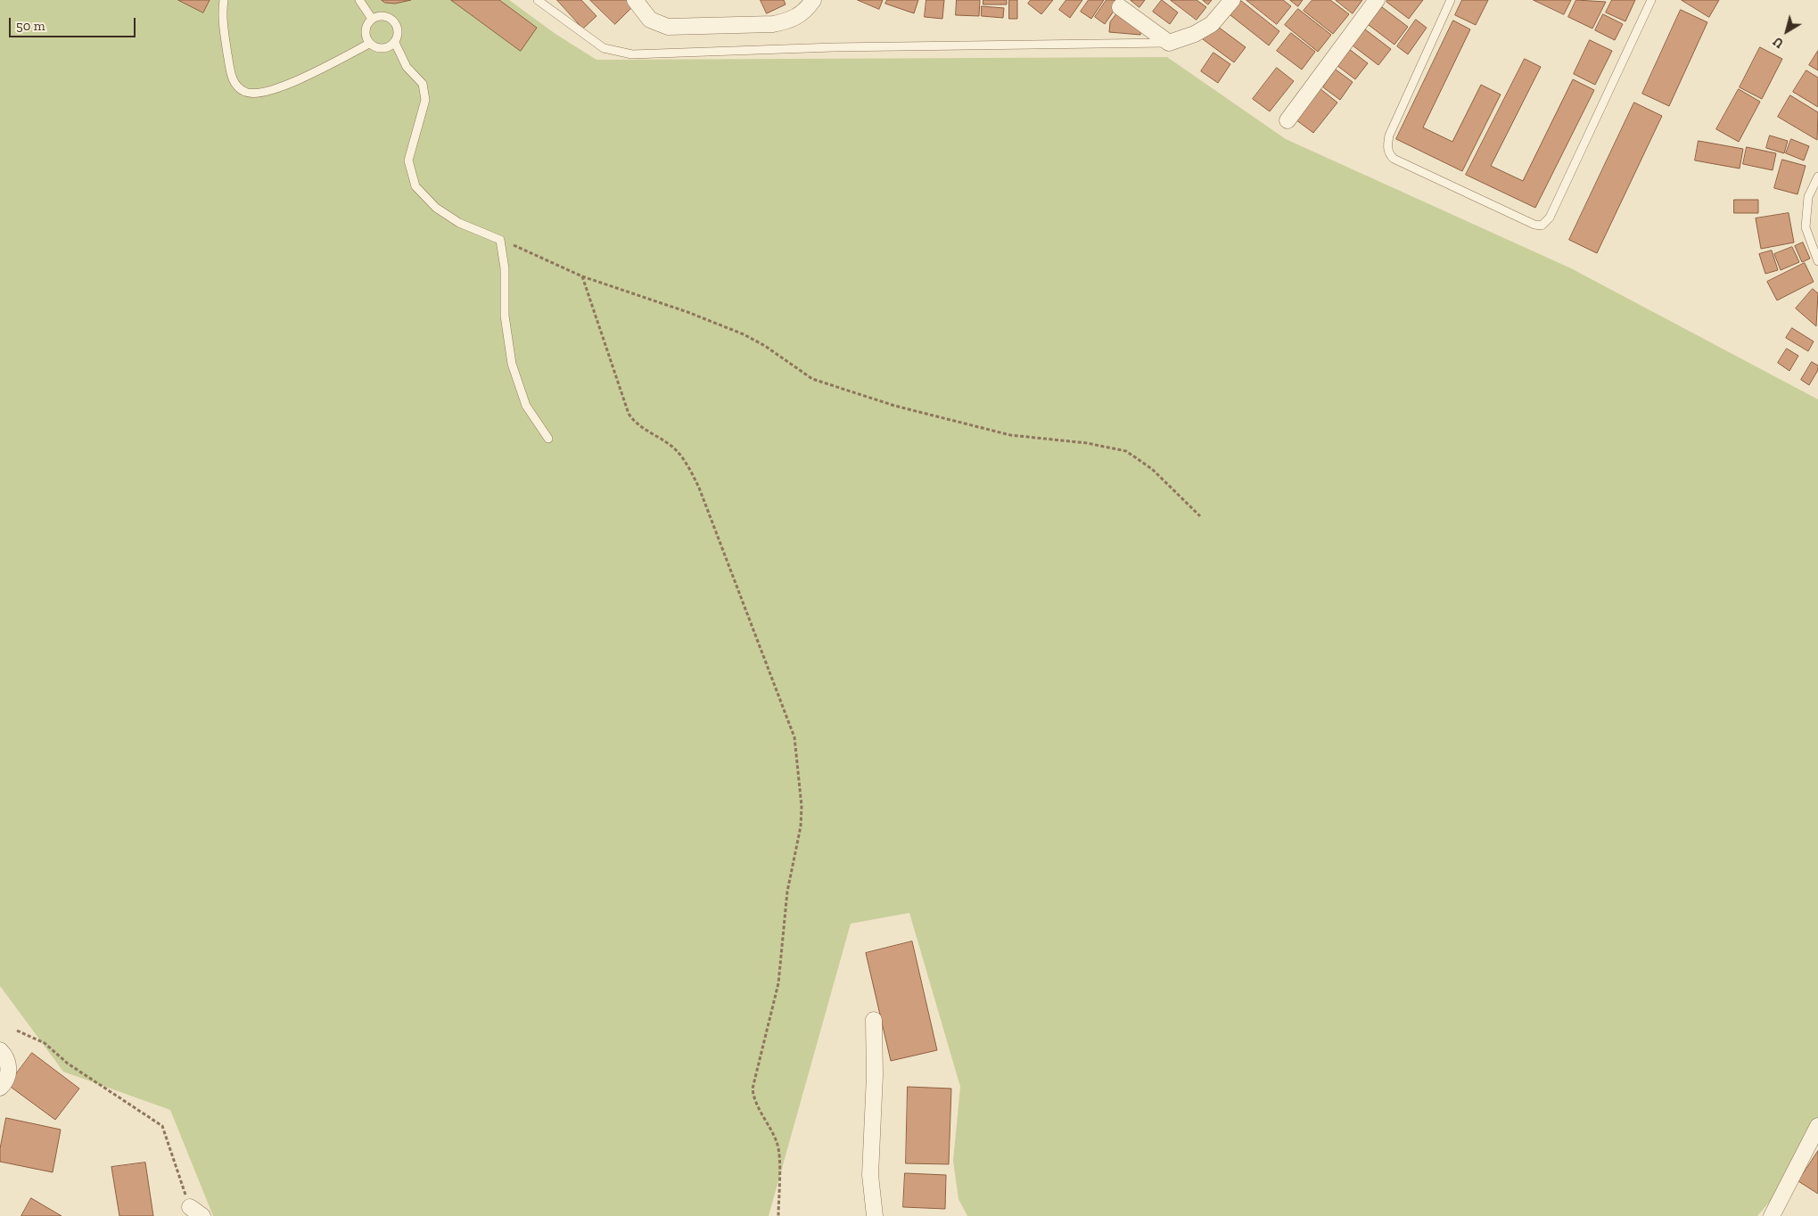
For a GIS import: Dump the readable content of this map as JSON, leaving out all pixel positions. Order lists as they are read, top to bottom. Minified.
{"scale_bar":"50 m","north":"bottom left"}
